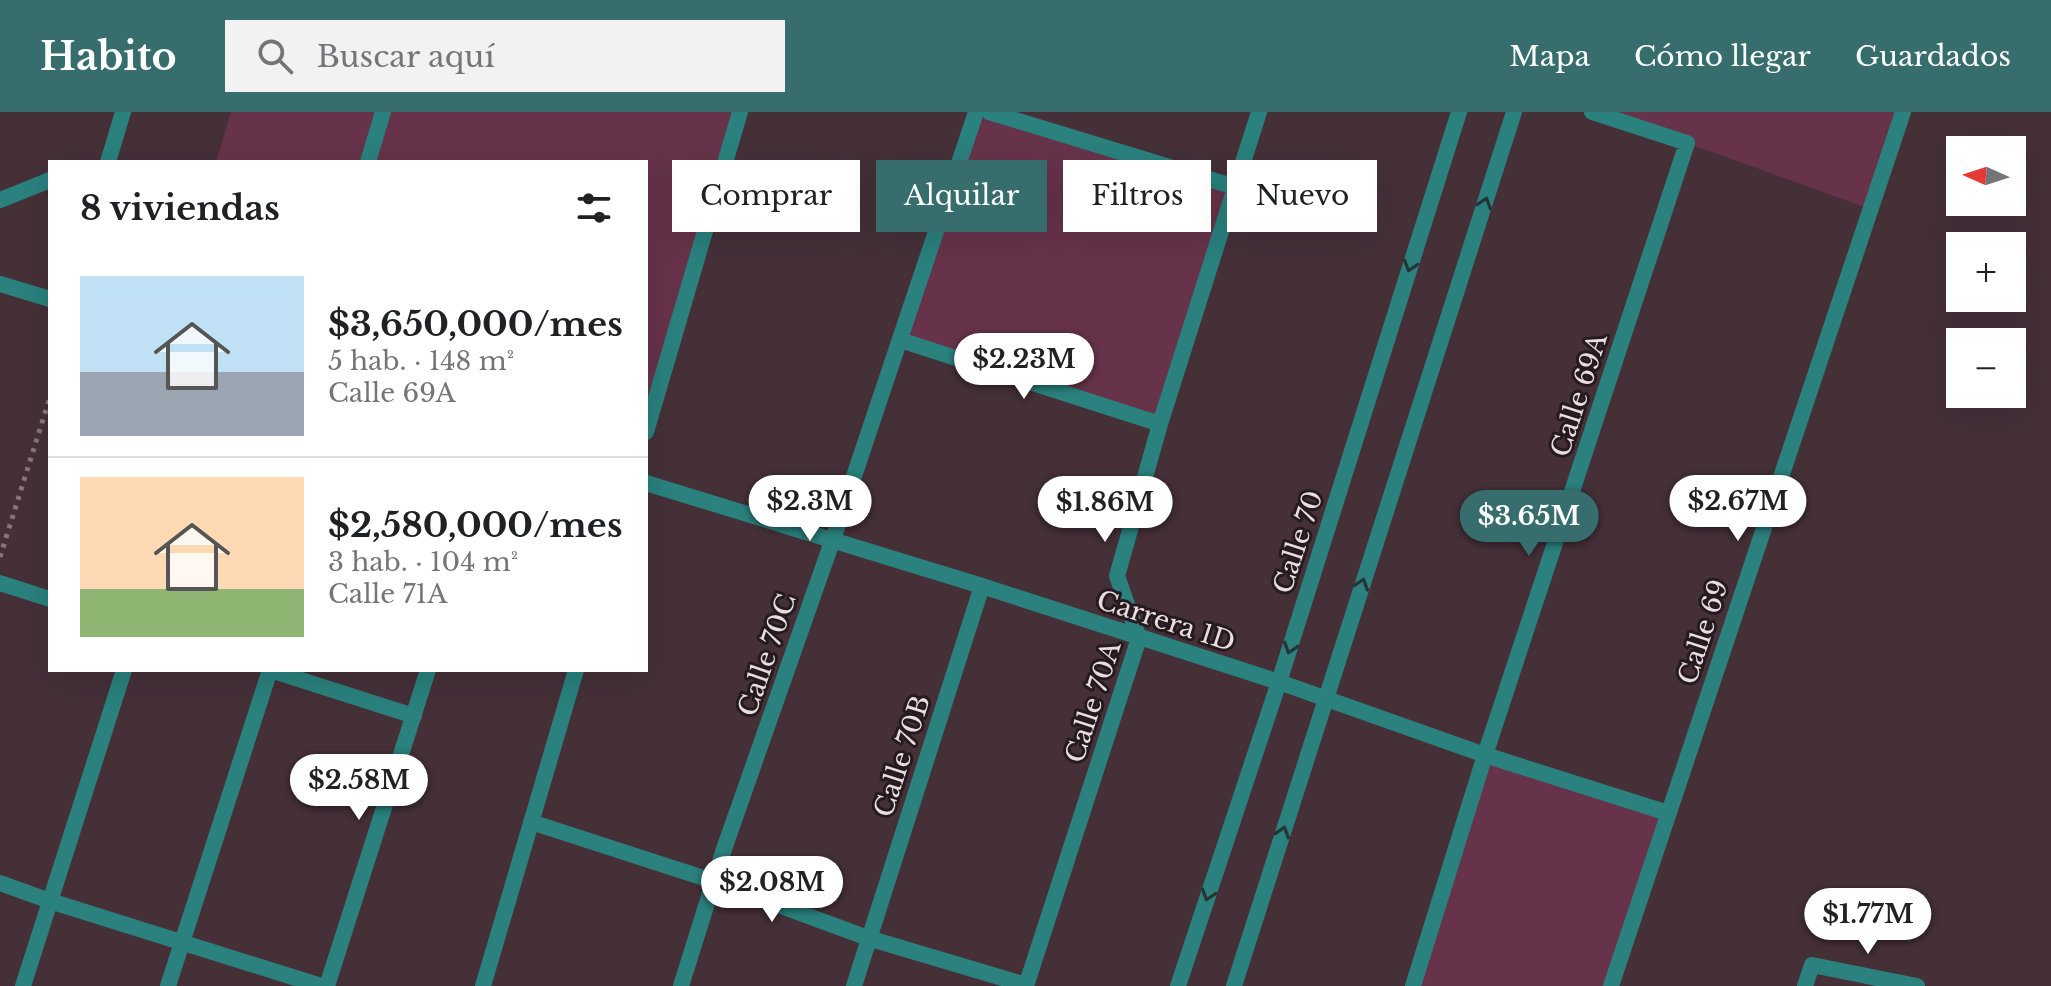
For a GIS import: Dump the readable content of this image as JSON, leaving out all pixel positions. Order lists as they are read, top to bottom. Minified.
{"streets":{"street":["Calle 69A","Calle 70","Carrera 1D","Calle 69","Calle 70C","Calle 70A","Calle 70B"]},"crossings":[["Calle 69A","Carrera 1D"],["Calle 70","Carrera 1D"],["Carrera 1D","Calle 69"],["Carrera 1D","Calle 70C"],["Carrera 1D","Calle 70A"],["Carrera 1D","Calle 70B"]],"north":"left","page":{"header":"Habito","search":"Buscar aquí","nav":["Mapa","Cómo llegar","Guardados"],"map_buttons":["+","−"],"chip":["Comprar","Alquilar","Filtros","Nuevo"],"heading":"8 viviendas","list":[{"name":"$3,650,000/mes","note":"5 hab. · 148 m² · Calle 69A"},{"name":"$2,580,000/mes","note":"3 hab. · 104 m² · Calle 71A"}],"price":["$2.23M","$2.3M","$2.67M","$1.86M","$3.65M","$2.58M","$2.08M","$1.77M"]}}
